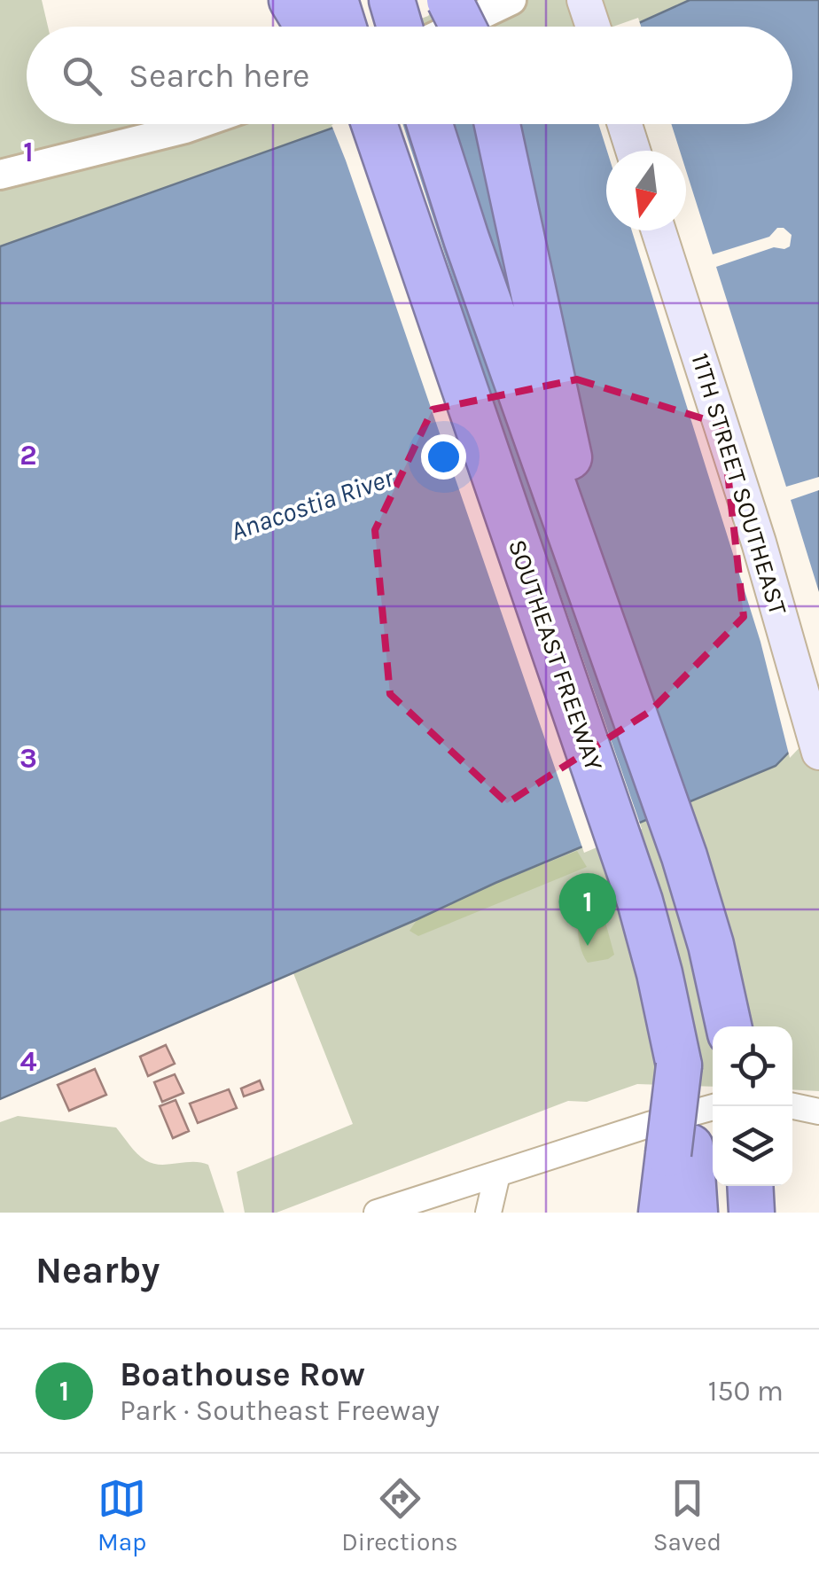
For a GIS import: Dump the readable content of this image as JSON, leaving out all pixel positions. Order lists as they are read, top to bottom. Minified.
{"streets":{"highway":["SOUTHEAST FREEWAY"],"main road":["11TH STREET SOUTHEAST"]},"water":["Anacostia River"],"north":"bottom","page":{"search":"Search here","pins":"1","heading":"Nearby","list":[{"mark":"1","name":"Boathouse Row","note":"Park · Southeast Freeway","value":"150 m"}],"nav":["Map","Directions","Saved"]},"grid":{"rows":["1","2","3","4"]}}
